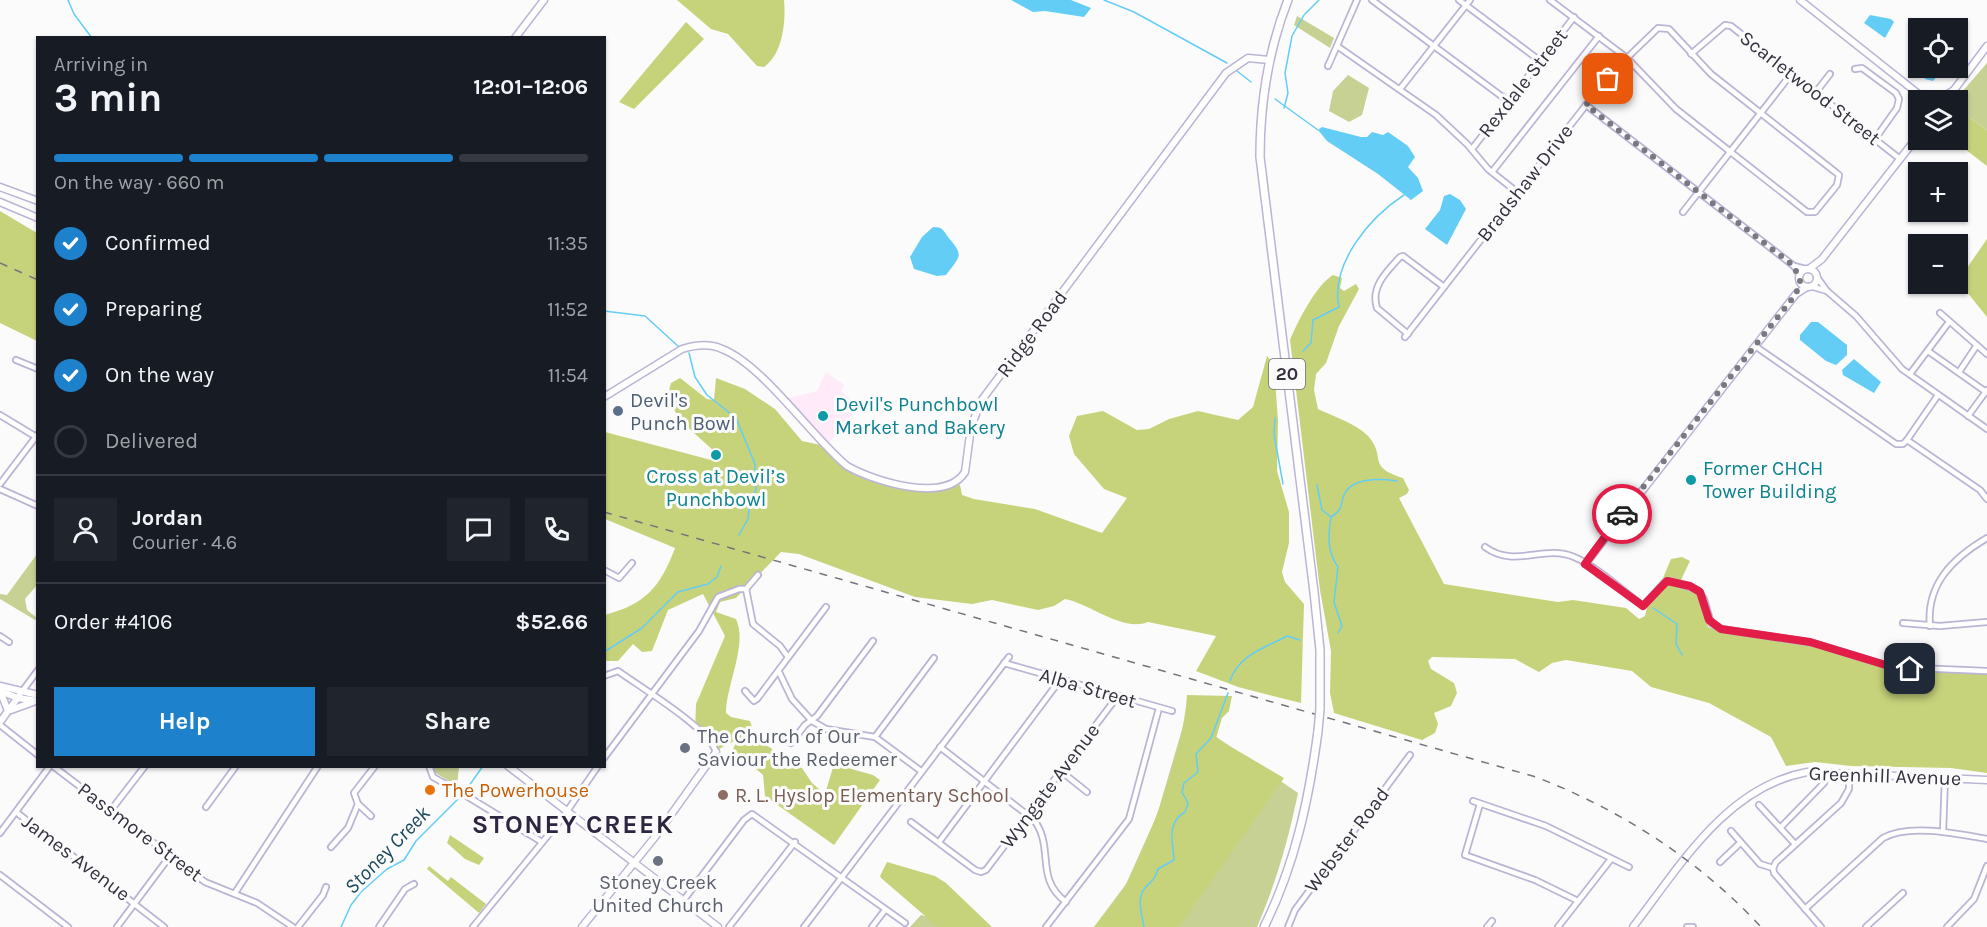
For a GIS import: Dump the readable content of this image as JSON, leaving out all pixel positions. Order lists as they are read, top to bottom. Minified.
{"streets":{"main road":["20"],"street":["Rexdale Street","Scarletwood Street","Bradshaw Drive","Ridge Road","Alba Street","Greenhill Avenue","Wyngate Avenue","Passmore Street","Webster Road","James Avenue"]},"crossings":[["Scarletwood Street","Bradshaw Drive"],["Ridge Road","20"],["Alba Street","Wyngate Avenue"]],"districts":["STONEY CREEK"],"water":["Stoney Creek"],"places":["Devil's Punch Bowl","Devil's Punchbowl Market and Bakery","Cross at Devil’s Punchbowl","Former CHCH Tower Building","The Church of Our Saviour the Redeemer","The Powerhouse","R. L. Hyslop Elementary School","Stoney Creek United Church"],"page":{"map_buttons":["+","−"],"heading":["3 min","Arriving in","12:01–12:06"],"panel":["Jordan","Courier · 4.6","Order #4106","$52.66"],"bar":"On the way · 660 m","list":[["Confirmed","11:35"],["Preparing","11:52"],["On the way","11:54"],"Delivered"],"buttons":["Help","Share"]}}
